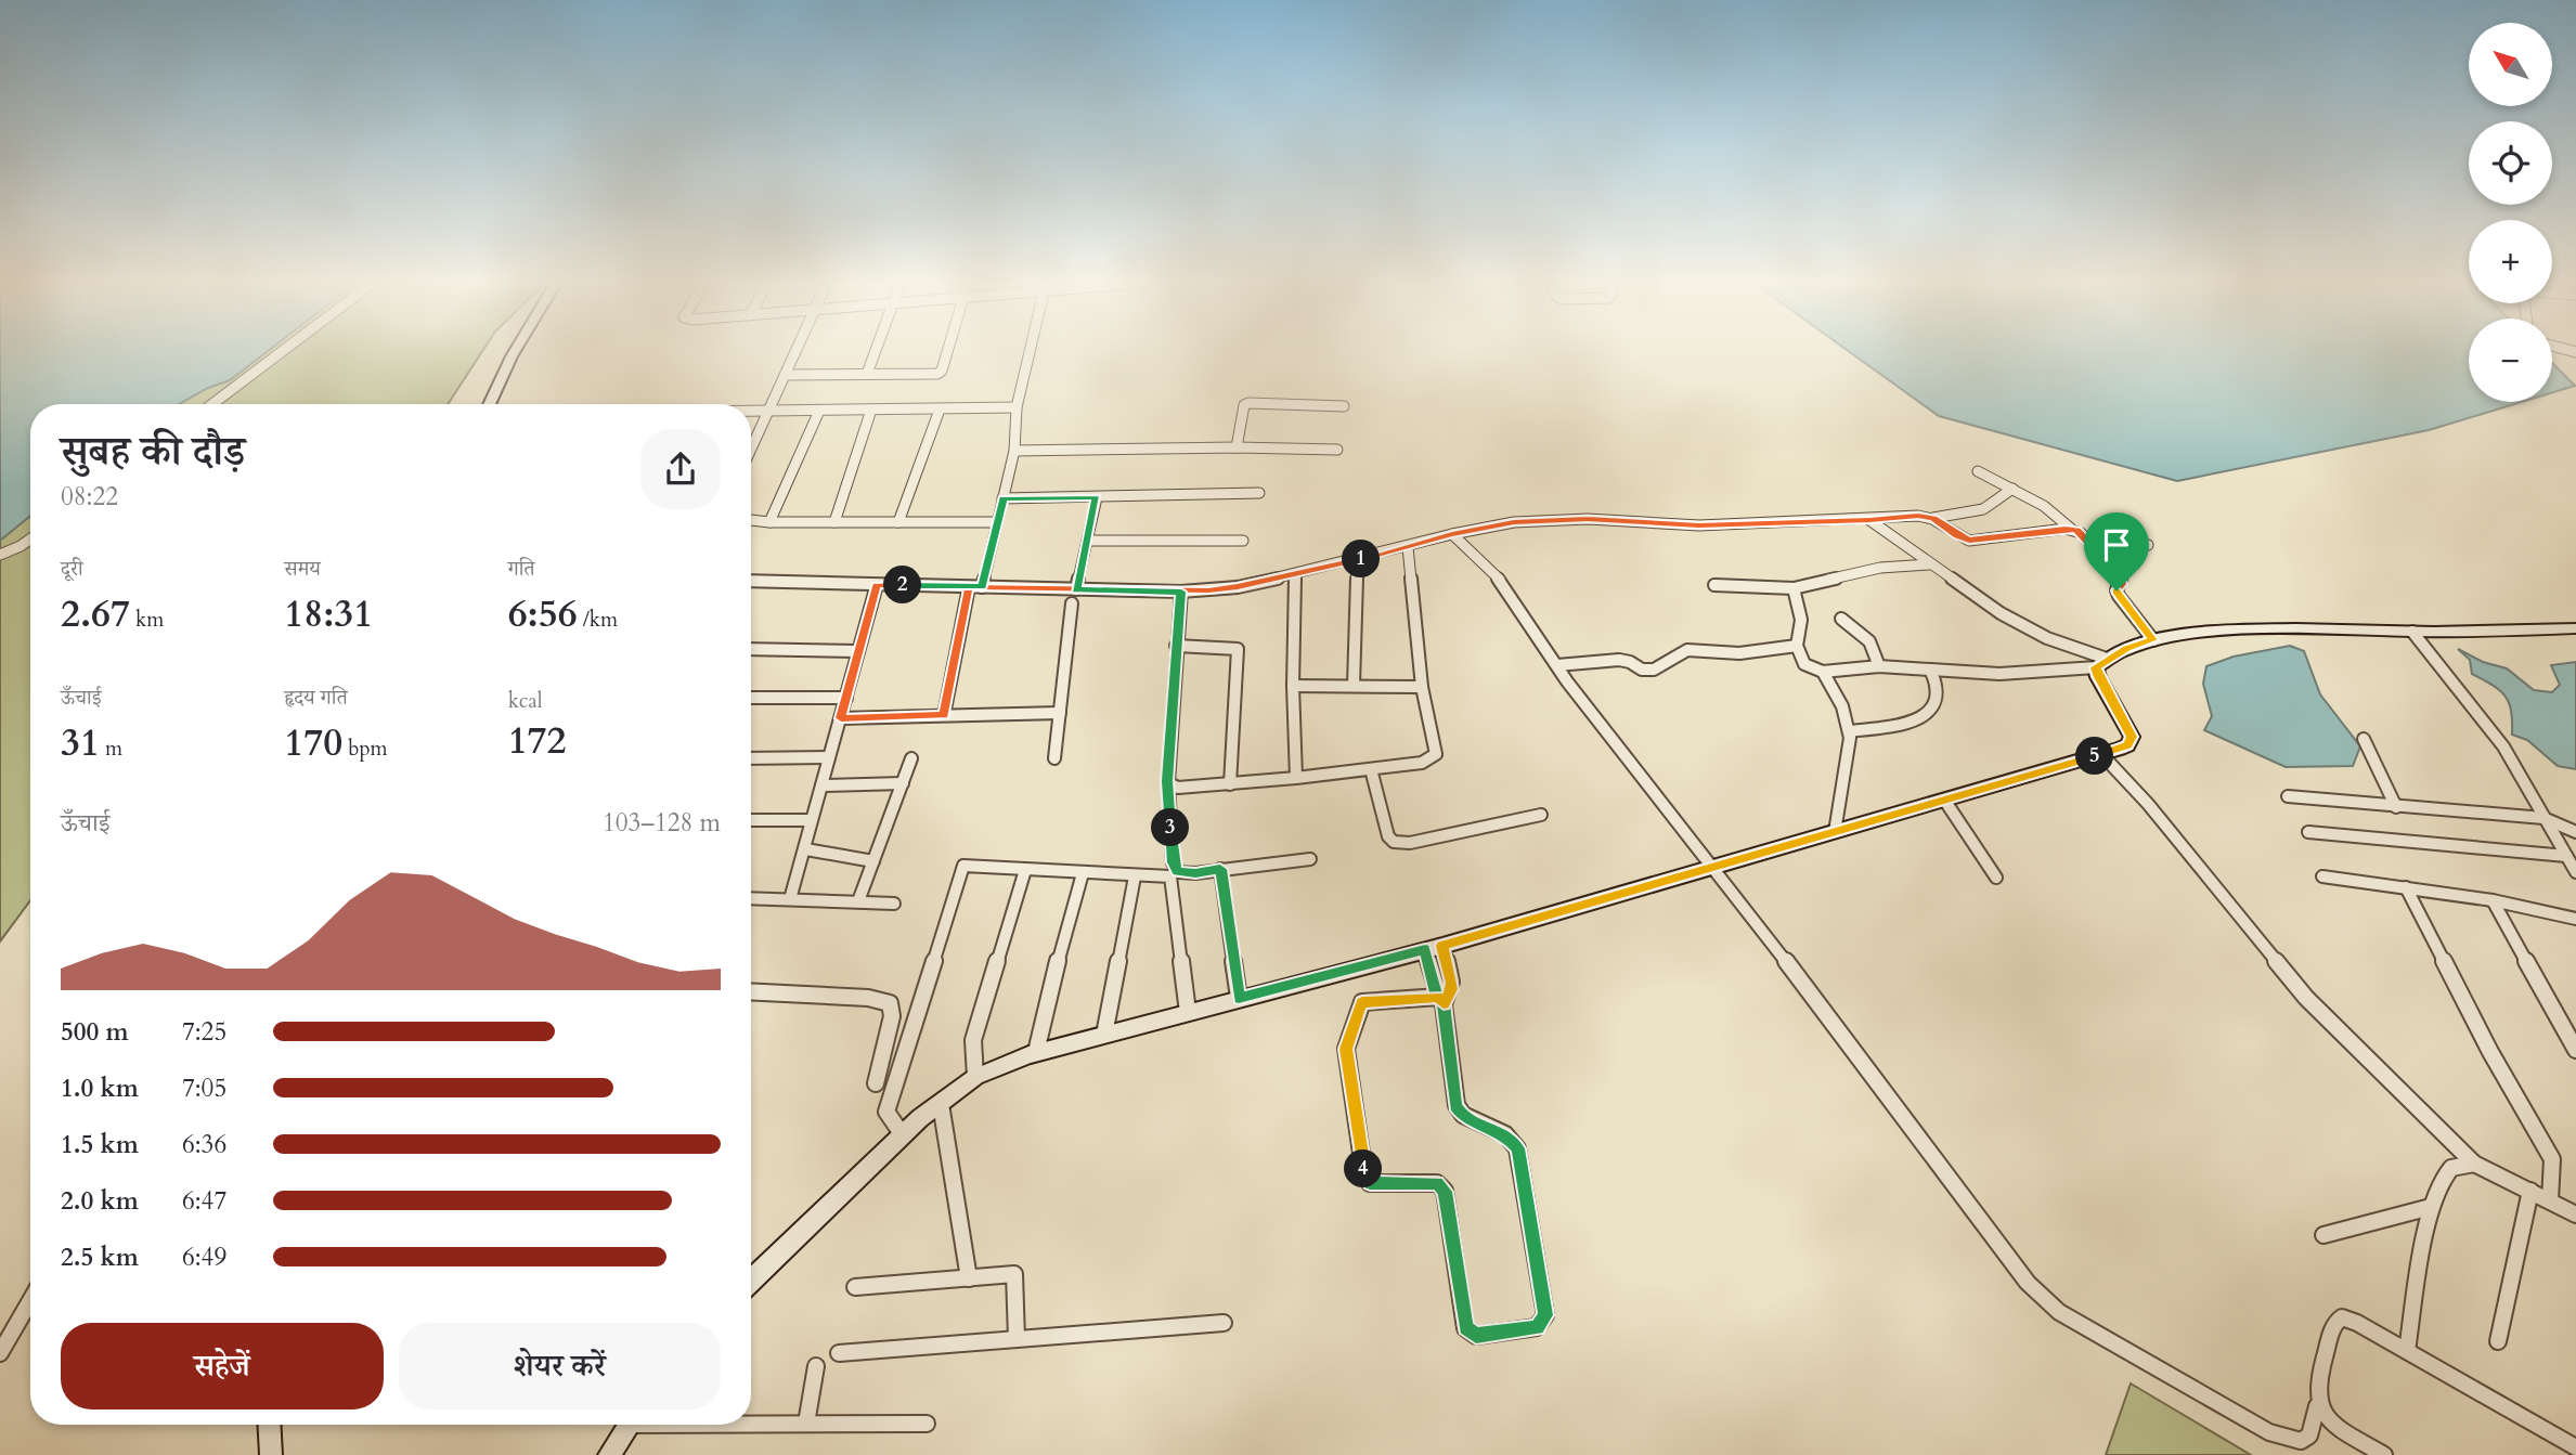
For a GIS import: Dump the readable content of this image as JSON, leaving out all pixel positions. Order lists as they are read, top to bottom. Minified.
{"north":"top left","page":{"map_buttons":["+","−"],"heading":["सुबह की दौड़","08:22"],"stats":[["दूरी","2.67 km"],["समय","18:31"],["गति","6:56 /km"],["ऊँचाई","31 m"],["हृदय गति","170 bpm"],["kcal","172"]],"pins":["1","2","5","3","4"],"chart":["ऊँचाई","103–128 m"],"list":[{"name":"500 m","note":"7:25"},{"name":"1.0 km","note":"7:05"},{"name":"1.5 km","note":"6:36"},{"name":"2.0 km","note":"6:47"},{"name":"2.5 km","note":"6:49"}],"buttons":["सहेजें","शेयर करें"]}}
